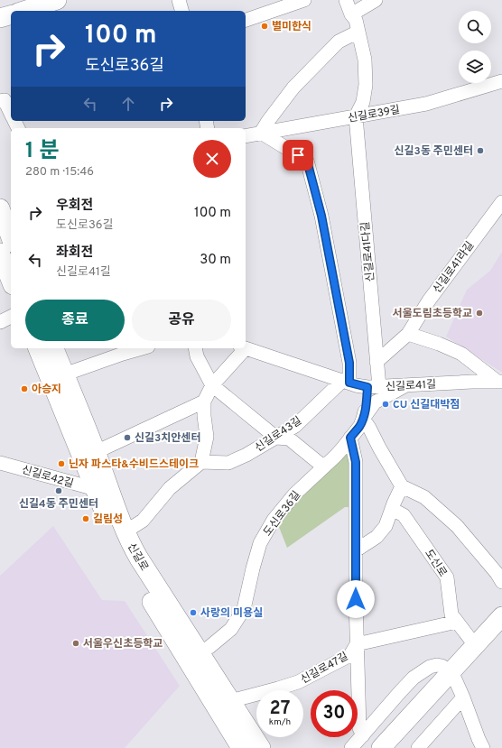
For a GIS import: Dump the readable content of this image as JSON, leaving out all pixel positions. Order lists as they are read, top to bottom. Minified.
{"streets":{"main road":["신길로"],"street":["신길로39길","신길로41다길","신길로41라길","신길로41길","신길로43길","신길로42길","도신로36길","도신로","신길로47길"]},"crossings":[["신길로39길","신길로41다길"],["신길로41다길","신길로41라길"],["신길로41다길","신길로41길"],["신길로41다길","도신로36길"],["신길로41길","신길로43길"],["신길로41길","도신로36길"],["신길로42길","신길로"],["도신로36길","신길로"],["신길로","신길로47길"],["도신로","신길로47길"]],"places":["별미한식","신길3동 주민센터","서울도림초등학교","아승지","CU 신길대박점","신길3치안센터","닌자 파스타&수비드스테이크","신길4동 주민센터","길림성","사랑의 미용실","서울우신초등학교"],"page":{"turn":["100 m","도신로36길"],"heading":["1 분","280 m · 15:46"],"list":[{"name":"우회전","note":"도신로36길","value":"100 m"},{"name":"좌회전","note":"신길로41길","value":"30 m"}],"buttons":["종료","공유"],"speed":"27 km/h","limit":"30"}}
